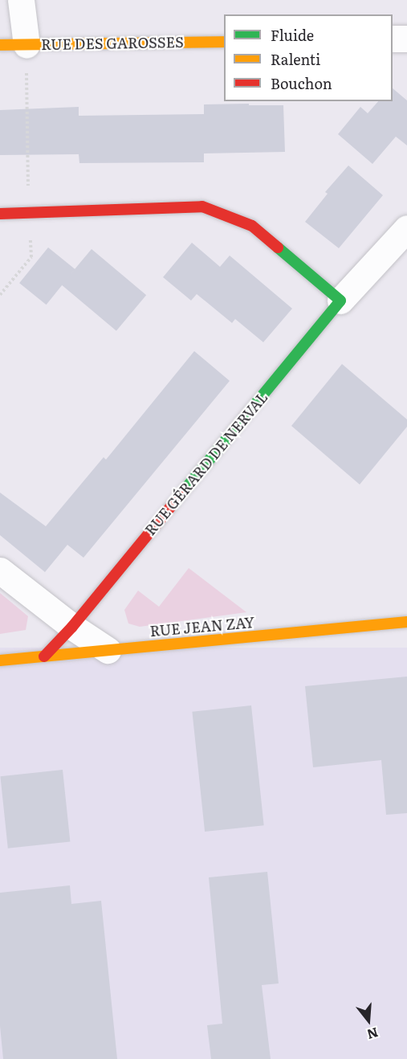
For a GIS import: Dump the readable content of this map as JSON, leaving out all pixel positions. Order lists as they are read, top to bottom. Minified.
{"streets":{"street":["RUE DES GAROSSES","RUE GÉRARD DE NERVAL","RUE JEAN ZAY"]},"crossings":[["RUE GÉRARD DE NERVAL","RUE JEAN ZAY"]],"legend":["Fluide","Ralenti","Bouchon"],"north":"bottom"}
